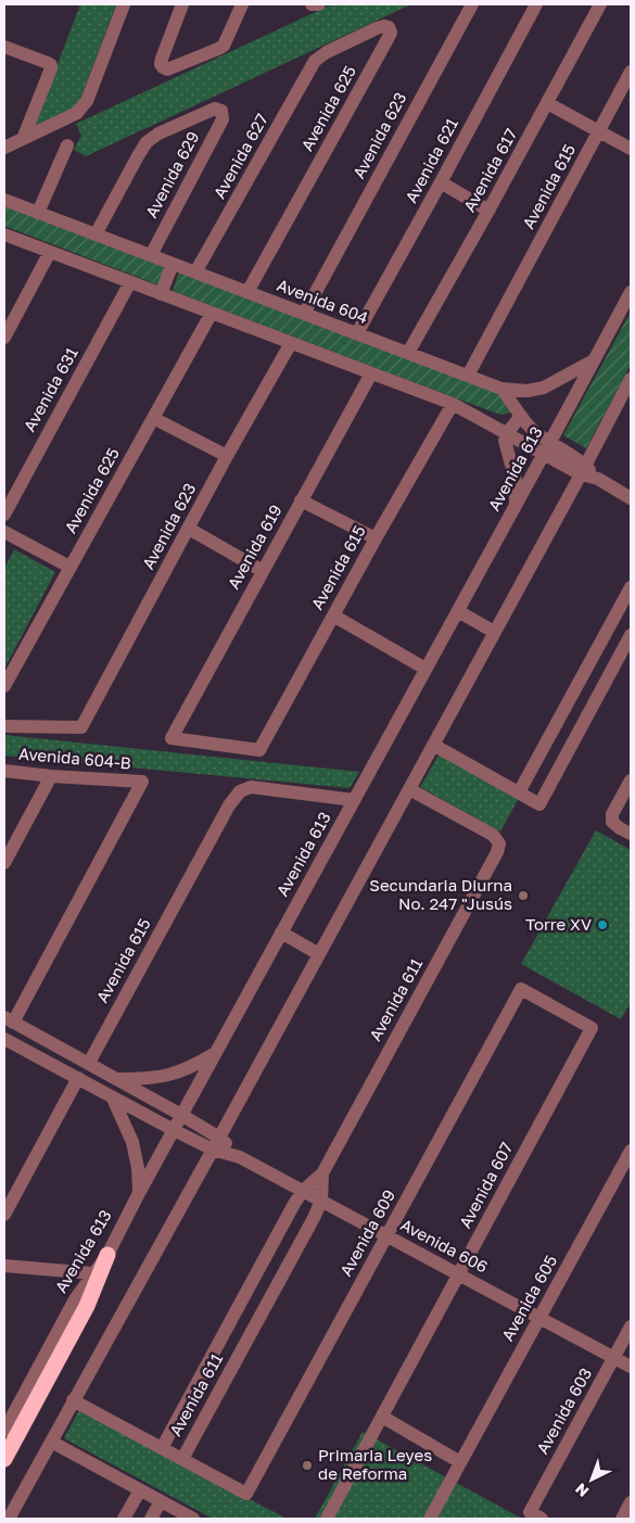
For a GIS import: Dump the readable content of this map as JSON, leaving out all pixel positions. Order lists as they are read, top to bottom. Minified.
{"streets":{"street":["Avenida 625","Avenida 623","Avenida 627","Avenida 621","Avenida 617","Avenida 629","Avenida 615","Avenida 604","Avenida 631","Avenida 613","Avenida 619","Avenida 604-B","Avenida 611","Avenida 607","Avenida 609","Avenida 606","Avenida 605","Avenida 603"]},"crossings":[["Avenida 625","Avenida 627"],["Avenida 625","Avenida 604"],["Avenida 623","Avenida 604"],["Avenida 623","Avenida 604-B"],["Avenida 627","Avenida 604"],["Avenida 621","Avenida 604"],["Avenida 617","Avenida 604"],["Avenida 629","Avenida 604"],["Avenida 615","Avenida 604"],["Avenida 615","Avenida 613"],["Avenida 615","Avenida 619"],["Avenida 615","Avenida 606"],["Avenida 604","Avenida 613"],["Avenida 613","Avenida 606"],["Avenida 604-B","Avenida 606"],["Avenida 611","Avenida 609"],["Avenida 611","Avenida 606"],["Avenida 607","Avenida 609"],["Avenida 607","Avenida 606"],["Avenida 609","Avenida 606"],["Avenida 606","Avenida 605"],["Avenida 606","Avenida 603"]],"places":["Secundaria Diurna No. 247 \"Jusús","Torre XV","Primaria Leyes de Reforma"],"north":"bottom left"}
